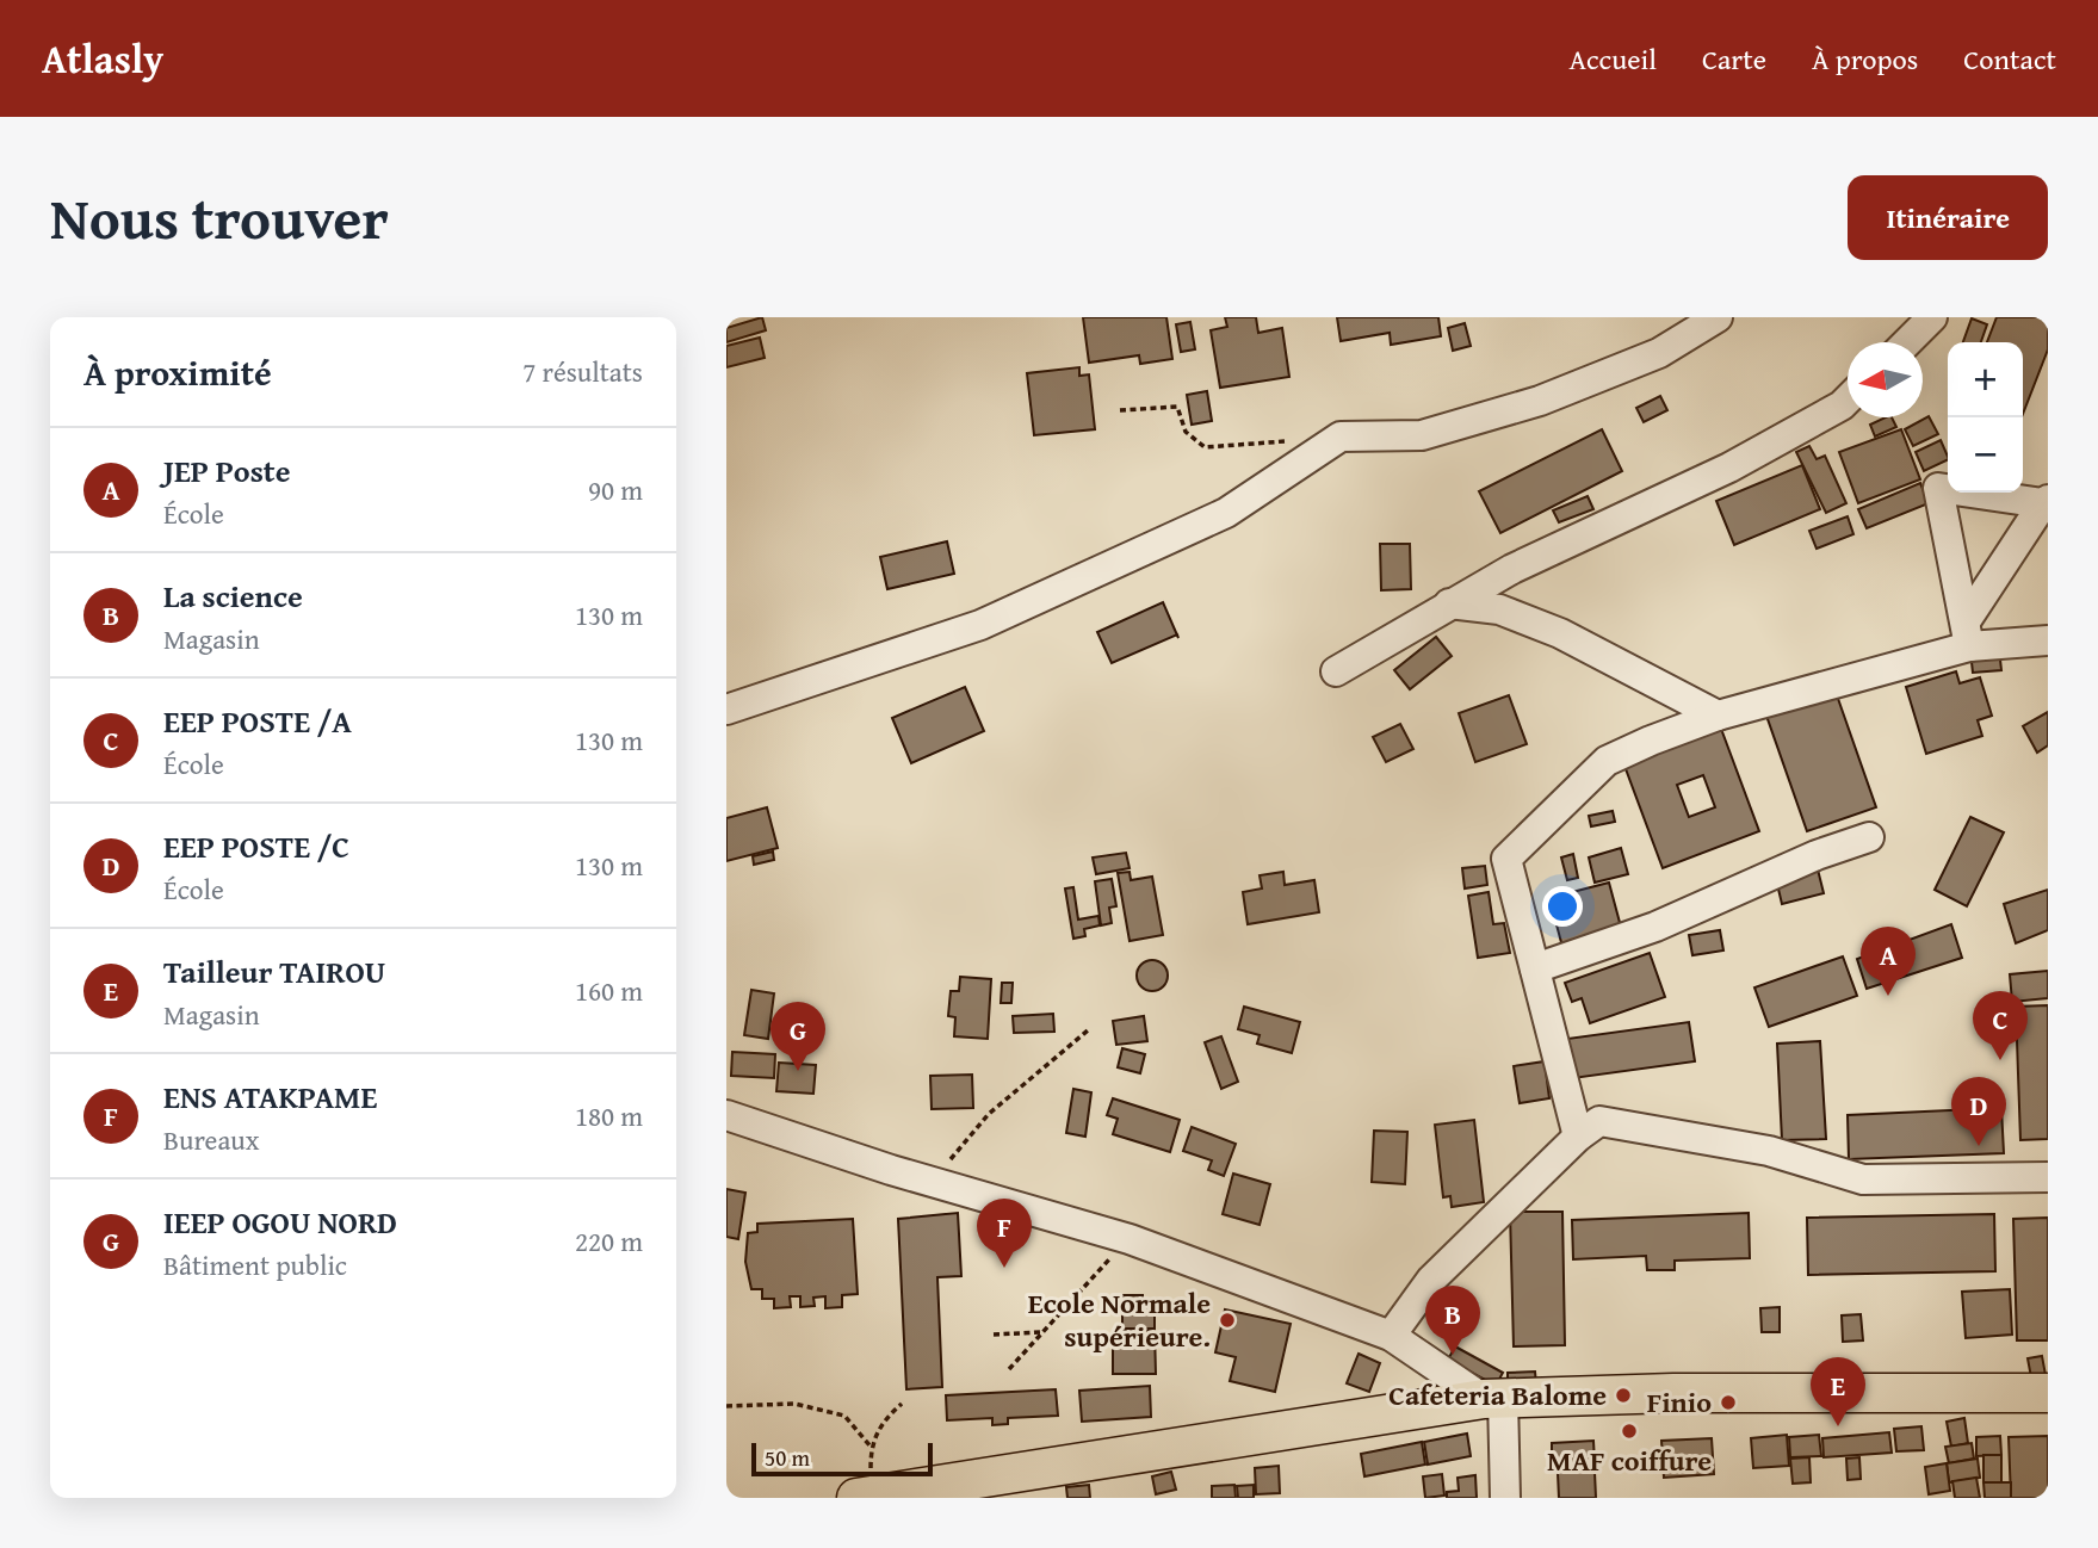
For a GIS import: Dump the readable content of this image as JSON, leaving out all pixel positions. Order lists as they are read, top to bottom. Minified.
{"places":["Ecole Normale supérieure.","Cafeteria Balome","Finio","MAF coiffure"],"scale_bar":"50 m","north":"left","page":{"header":"Atlasly","nav":["Accueil","Carte","À propos","Contact"],"title":"Nous trouver","buttons":"Itinéraire","heading":["À proximité","7 résultats"],"map_buttons":["+","−"],"list":[{"mark":"A","name":"JEP Poste","note":"École","value":"90 m"},{"mark":"B","name":"La science","note":"Magasin","value":"130 m"},{"mark":"C","name":"EEP POSTE /A","note":"École","value":"130 m"},{"mark":"D","name":"EEP POSTE /C","note":"École","value":"130 m"},{"mark":"E","name":"Tailleur TAIROU","note":"Magasin","value":"160 m"},{"mark":"F","name":"ENS ATAKPAME","note":"Bureaux","value":"180 m"},{"mark":"G","name":"IEEP OGOU NORD","note":"Bâtiment public","value":"220 m"}],"pins":["A","C","G","D","F","B","E"],"scale":"50 m"}}
